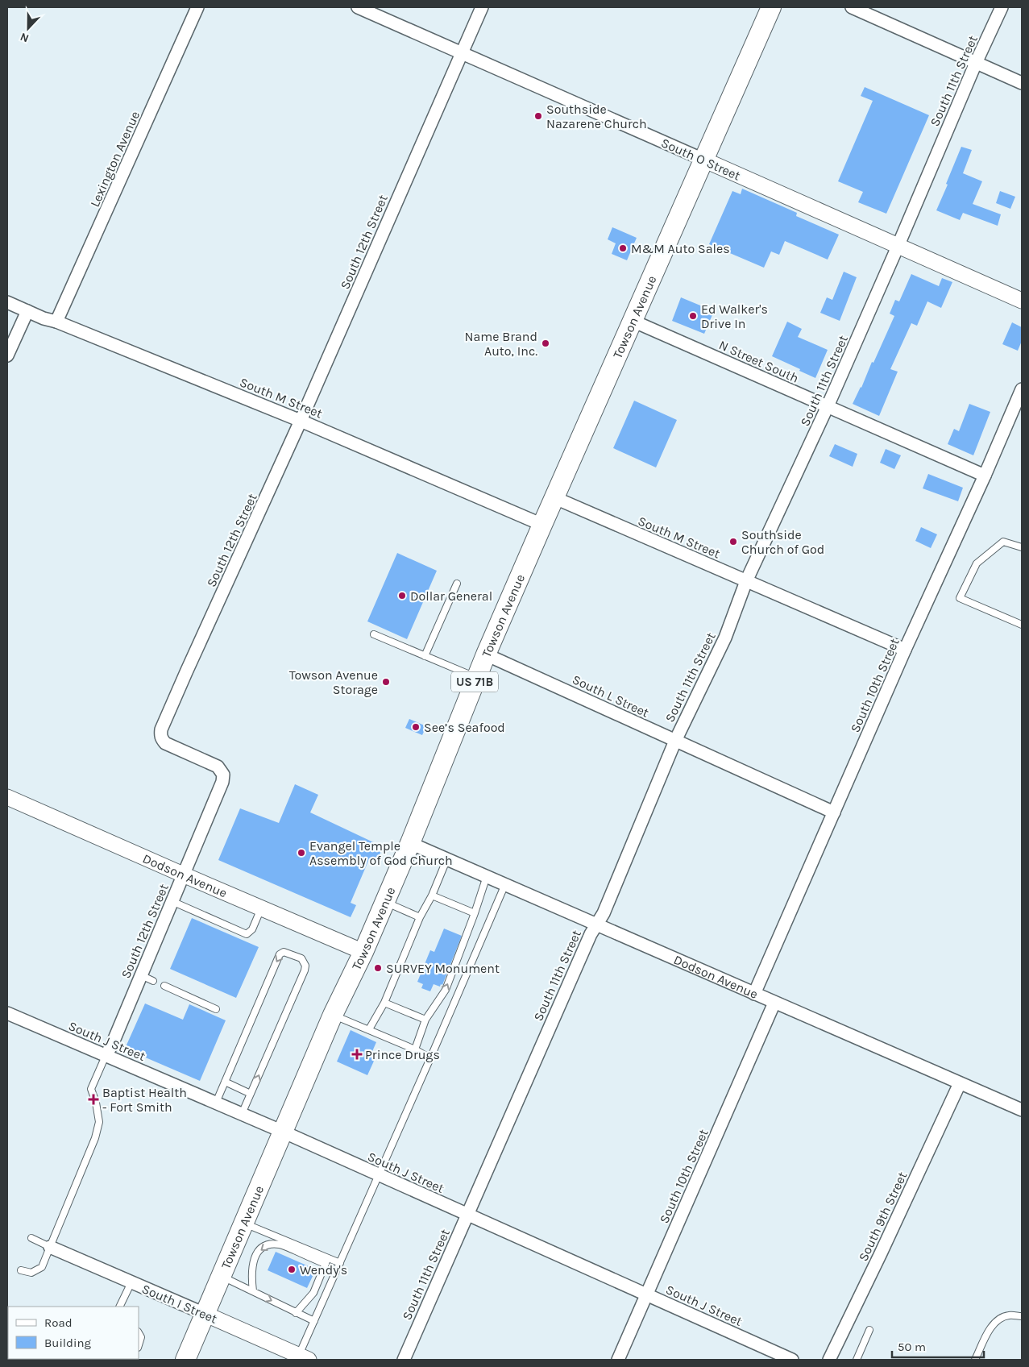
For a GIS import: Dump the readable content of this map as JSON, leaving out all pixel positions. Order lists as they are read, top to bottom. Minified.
{"streets":{"main road":["Towson Avenue","US 71B"],"street":["South 11th Street","Lexington Avenue","South O Street","South 12th Street","N Street South","South M Street","South 10th Street","South L Street","Dodson Avenue","South J Street","South 9th Street","South I Street"]},"crossings":[["South 11th Street","South O Street"],["South 11th Street","N Street South"],["South 11th Street","South M Street"],["South 11th Street","South L Street"],["South 11th Street","Dodson Avenue"],["South 11th Street","South J Street"],["Lexington Avenue","South M Street"],["South O Street","South 12th Street"],["South O Street","Towson Avenue"],["South 12th Street","South M Street"],["South 12th Street","Dodson Avenue"],["South 12th Street","South J Street"],["Towson Avenue","N Street South"],["Towson Avenue","South M Street"],["Towson Avenue","South L Street"],["Towson Avenue","Dodson Avenue"],["Towson Avenue","South J Street"],["Towson Avenue","South I Street"],["N Street South","South 10th Street"],["South M Street","South 10th Street"],["South 10th Street","South L Street"],["South 10th Street","Dodson Avenue"],["South 10th Street","South J Street"],["Dodson Avenue","South 9th Street"]],"places":{"other":["Southside Nazarene Church","M&M Auto Sales","Ed Walker's Drive In","Name Brand Auto, Inc.","Southside Church of God","Dollar General","Towson Avenue Storage","See’s Seafood","Evangel Temple Assembly of God Church","SURVEY Monument","Wendy's"],"health":["Prince Drugs","Baptist Health - Fort Smith"]},"legend":["Road","Building"],"scale_bar":"50 m","north":"bottom"}
